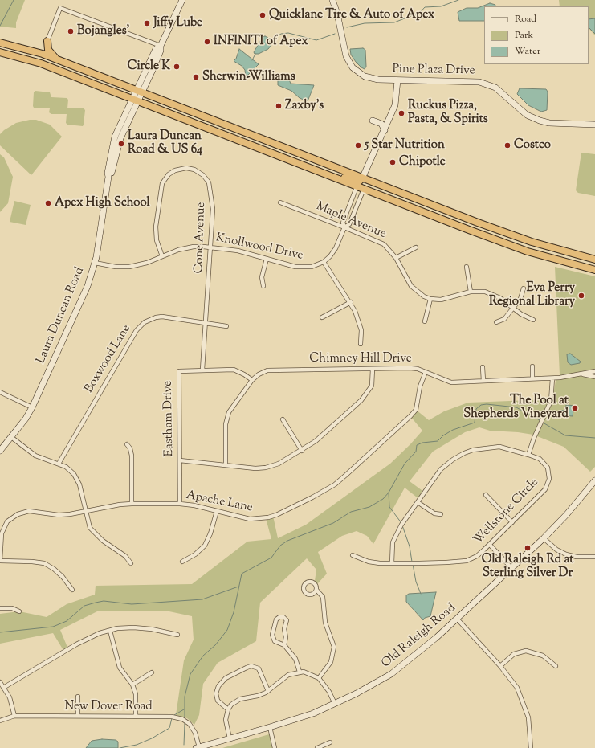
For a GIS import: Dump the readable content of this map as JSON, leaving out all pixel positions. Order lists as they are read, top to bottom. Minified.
{"streets":{"street":["Pine Plaza Drive","Maple Avenue","Cone Avenue","Knollwood Drive","Laura Duncan Road","Boxwood Lane","Chimney Hill Drive","Eastham Drive","Apache Lane","Wellstone Circle","Old Raleigh Road","New Dover Road"]},"crossings":[["Maple Avenue","Knollwood Drive"],["Cone Avenue","Knollwood Drive"],["Cone Avenue","Boxwood Lane"],["Cone Avenue","Eastham Drive"],["Knollwood Drive","Laura Duncan Road"],["Chimney Hill Drive","Eastham Drive"],["Chimney Hill Drive","Apache Lane"],["Eastham Drive","Apache Lane"],["Old Raleigh Road","New Dover Road"]],"places":["Quicklane Tire & Auto of Apex","Jiffy Lube","Bojangles'","INFINITI of Apex","Circle K","Sherwin-Williams","Zaxby's","Ruckus Pizza, Pasta, & Spirits","Laura Duncan Road & US 64","5 Star Nutrition","Costco","Chipotle","Apex High School","Eva Perry Regional Library","The Pool at Shepherds Vineyard","Old Raleigh Rd at Sterling Silver Dr"],"legend":["Road","Park","Water"]}
